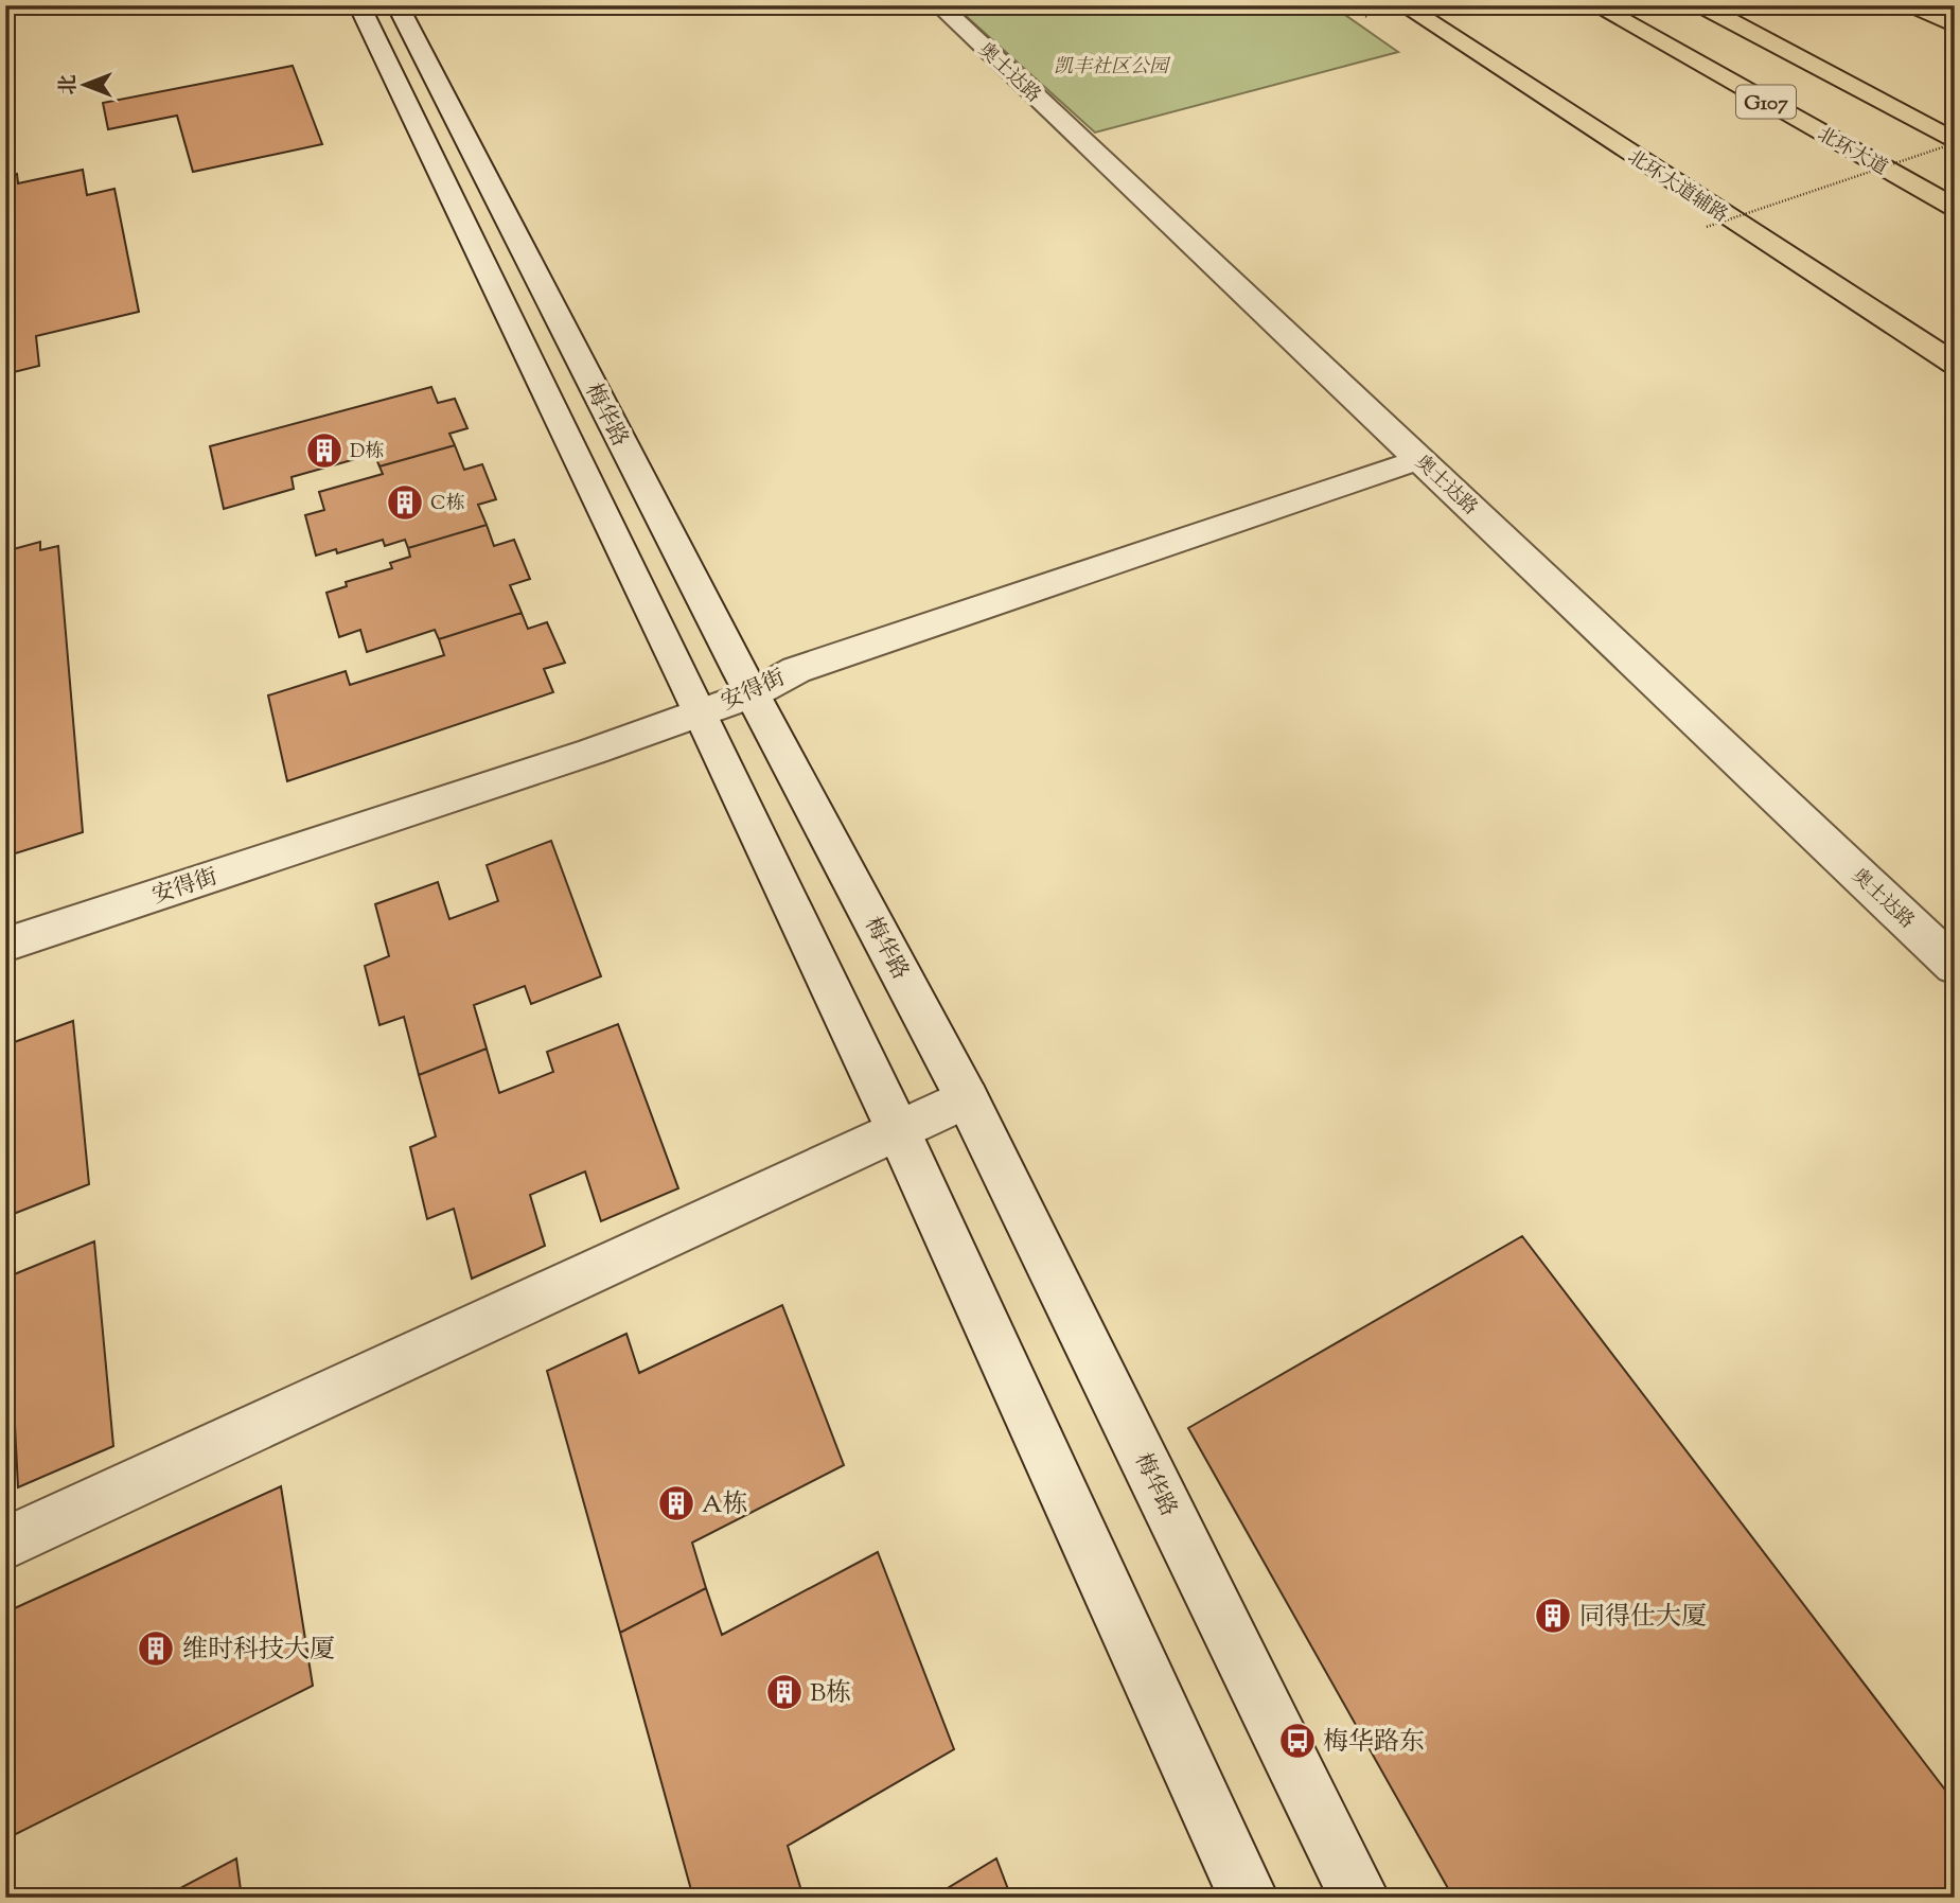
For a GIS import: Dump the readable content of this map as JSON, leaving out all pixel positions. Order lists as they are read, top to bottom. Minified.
{"streets":{"main road":["奥士达路","G107","北环大道","北环大道辅路","梅华路","安得街"]},"crossings":[["奥士达路","安得街"],["梅华路","安得街"]],"parks":["凯丰社区公园"],"places":{"building":["D栋","C栋","A栋","同得仕大厦","维时科技大厦","B栋"],"bus stop":["梅华路东"]},"north":"left"}
